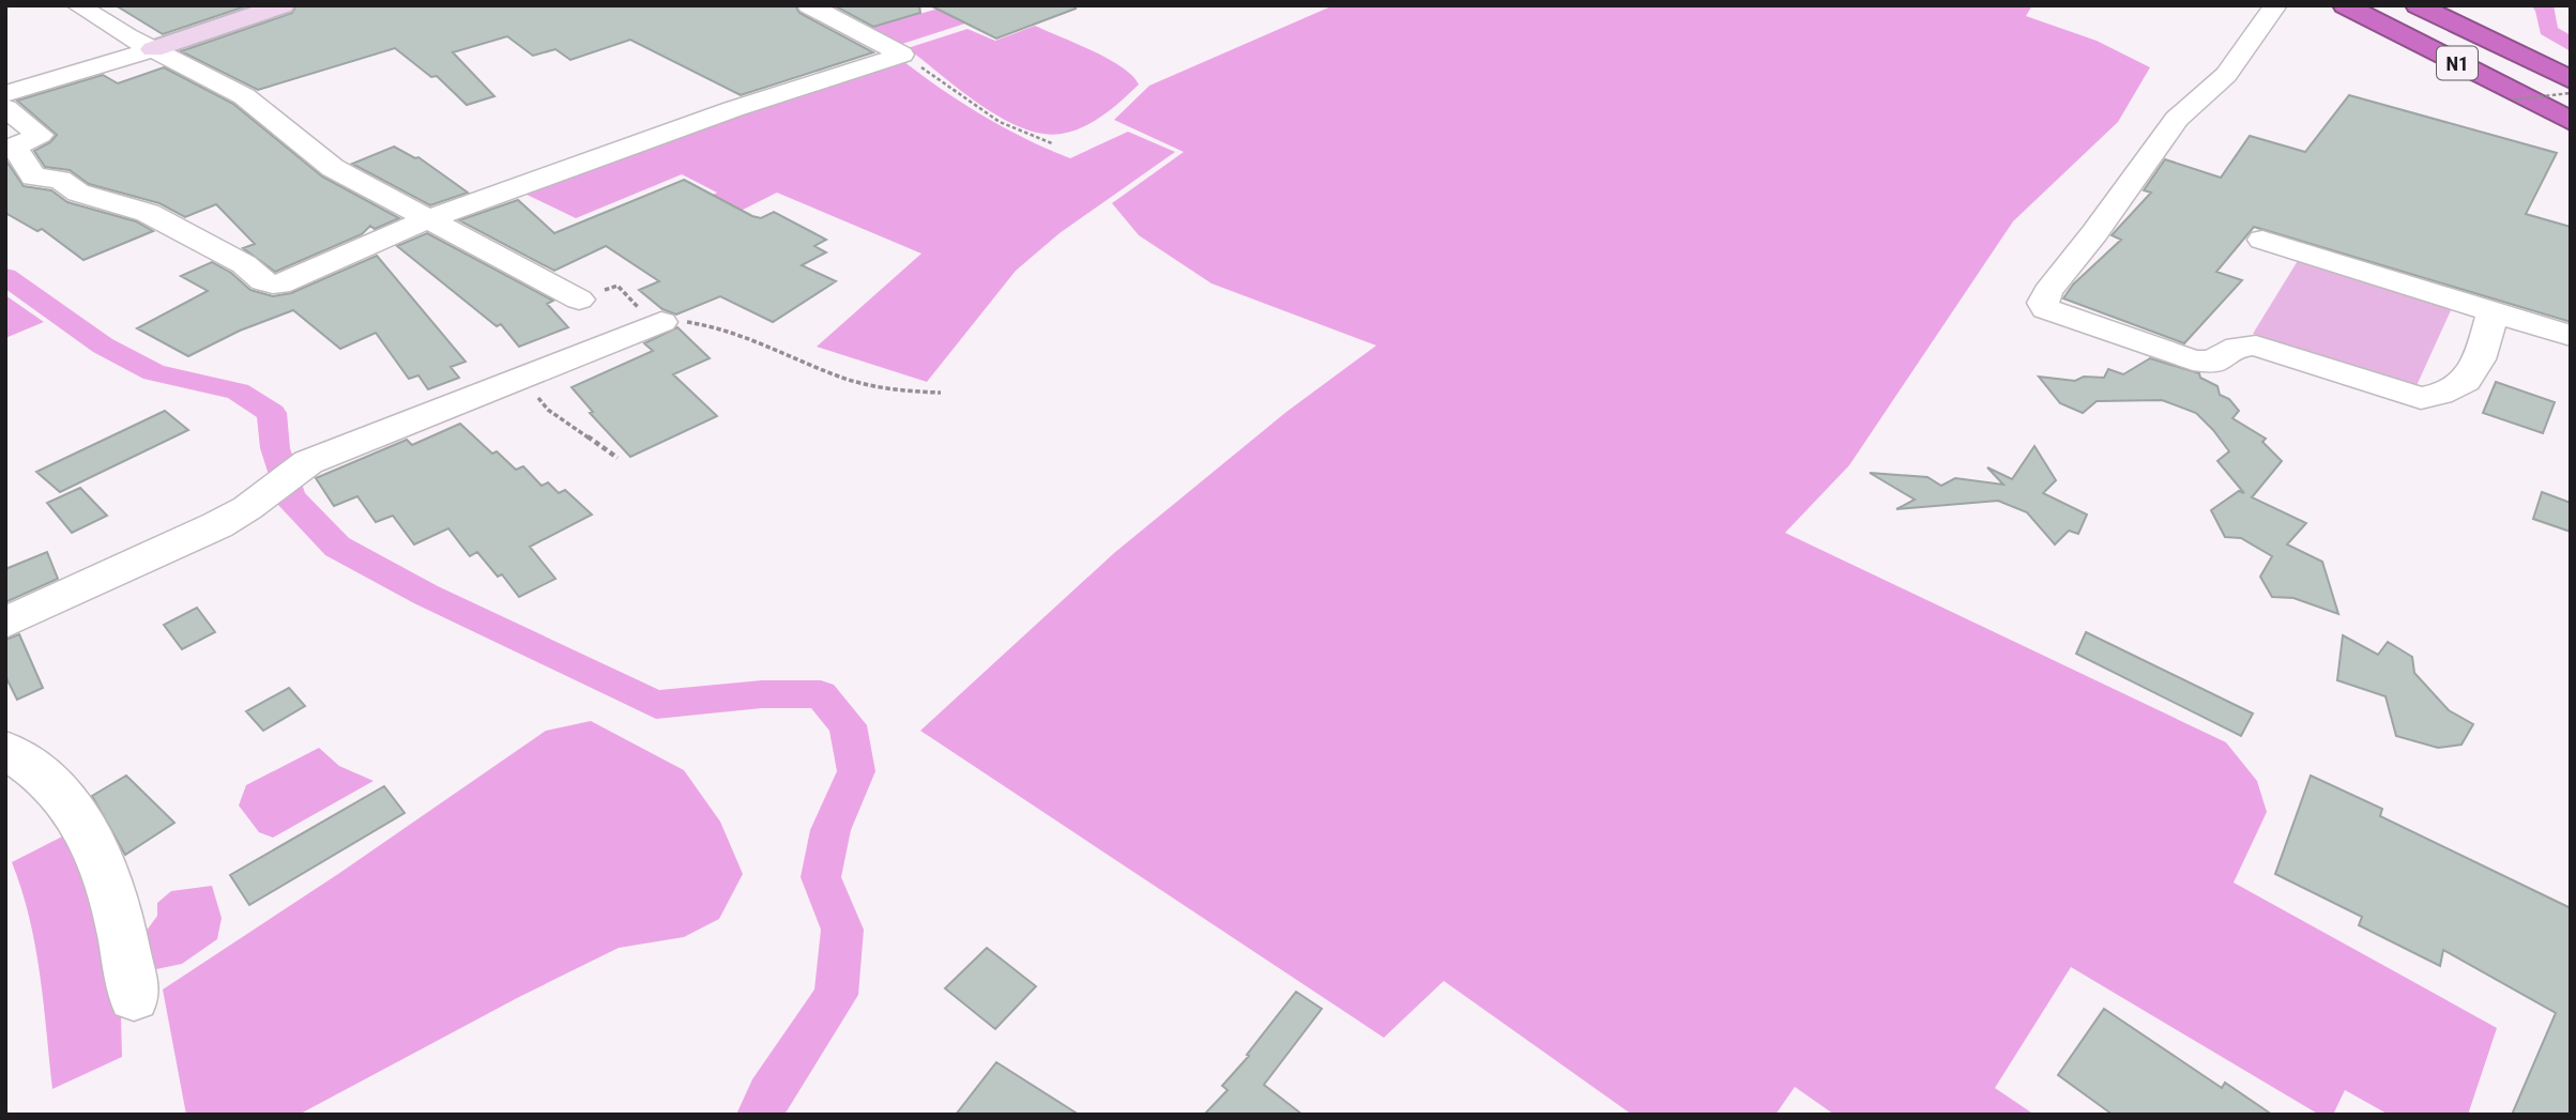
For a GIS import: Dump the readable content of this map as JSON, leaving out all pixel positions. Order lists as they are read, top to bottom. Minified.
{"streets":{"highway":["N1"]}}
